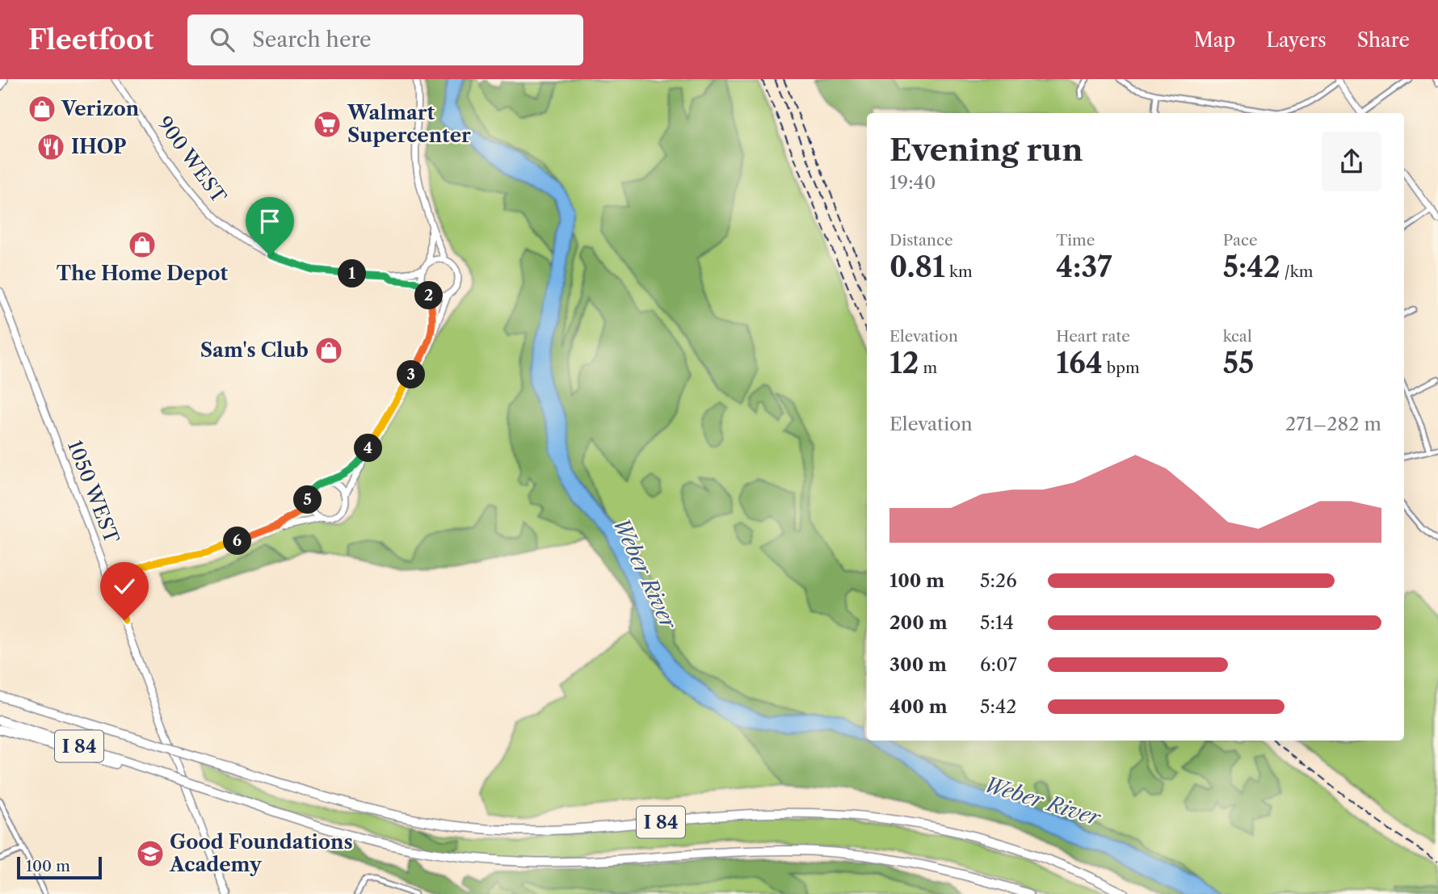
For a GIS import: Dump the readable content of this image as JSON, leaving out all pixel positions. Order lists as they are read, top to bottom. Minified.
{"streets":{"highway":["I 84"],"main road":["1050 WEST"],"street":["900 WEST"]},"water":["Weber River"],"places":{"shop":["Verizon","The Home Depot","Sam's Club"],"supermarket":["Walmart Supercenter"],"restaurant":["IHOP"],"school or university":["Good Foundations Academy"]},"scale_bar":"100 m","page":{"header":"Fleetfoot","search":"Search here","nav":["Map","Layers","Share"],"heading":["Evening run","19:40"],"stats":[["Distance","0.81 km"],["Time","4:37"],["Pace","5:42 /km"],["Elevation","12 m"],["Heart rate","164 bpm"],["kcal","55"]],"pins":["1","2","3","4","5","6"],"chart":["Elevation","271–282 m"],"list":[{"name":"100 m","note":"5:26"},{"name":"200 m","note":"5:14"},{"name":"300 m","note":"6:07"},{"name":"400 m","note":"5:42"}],"scale":"100 m"}}
